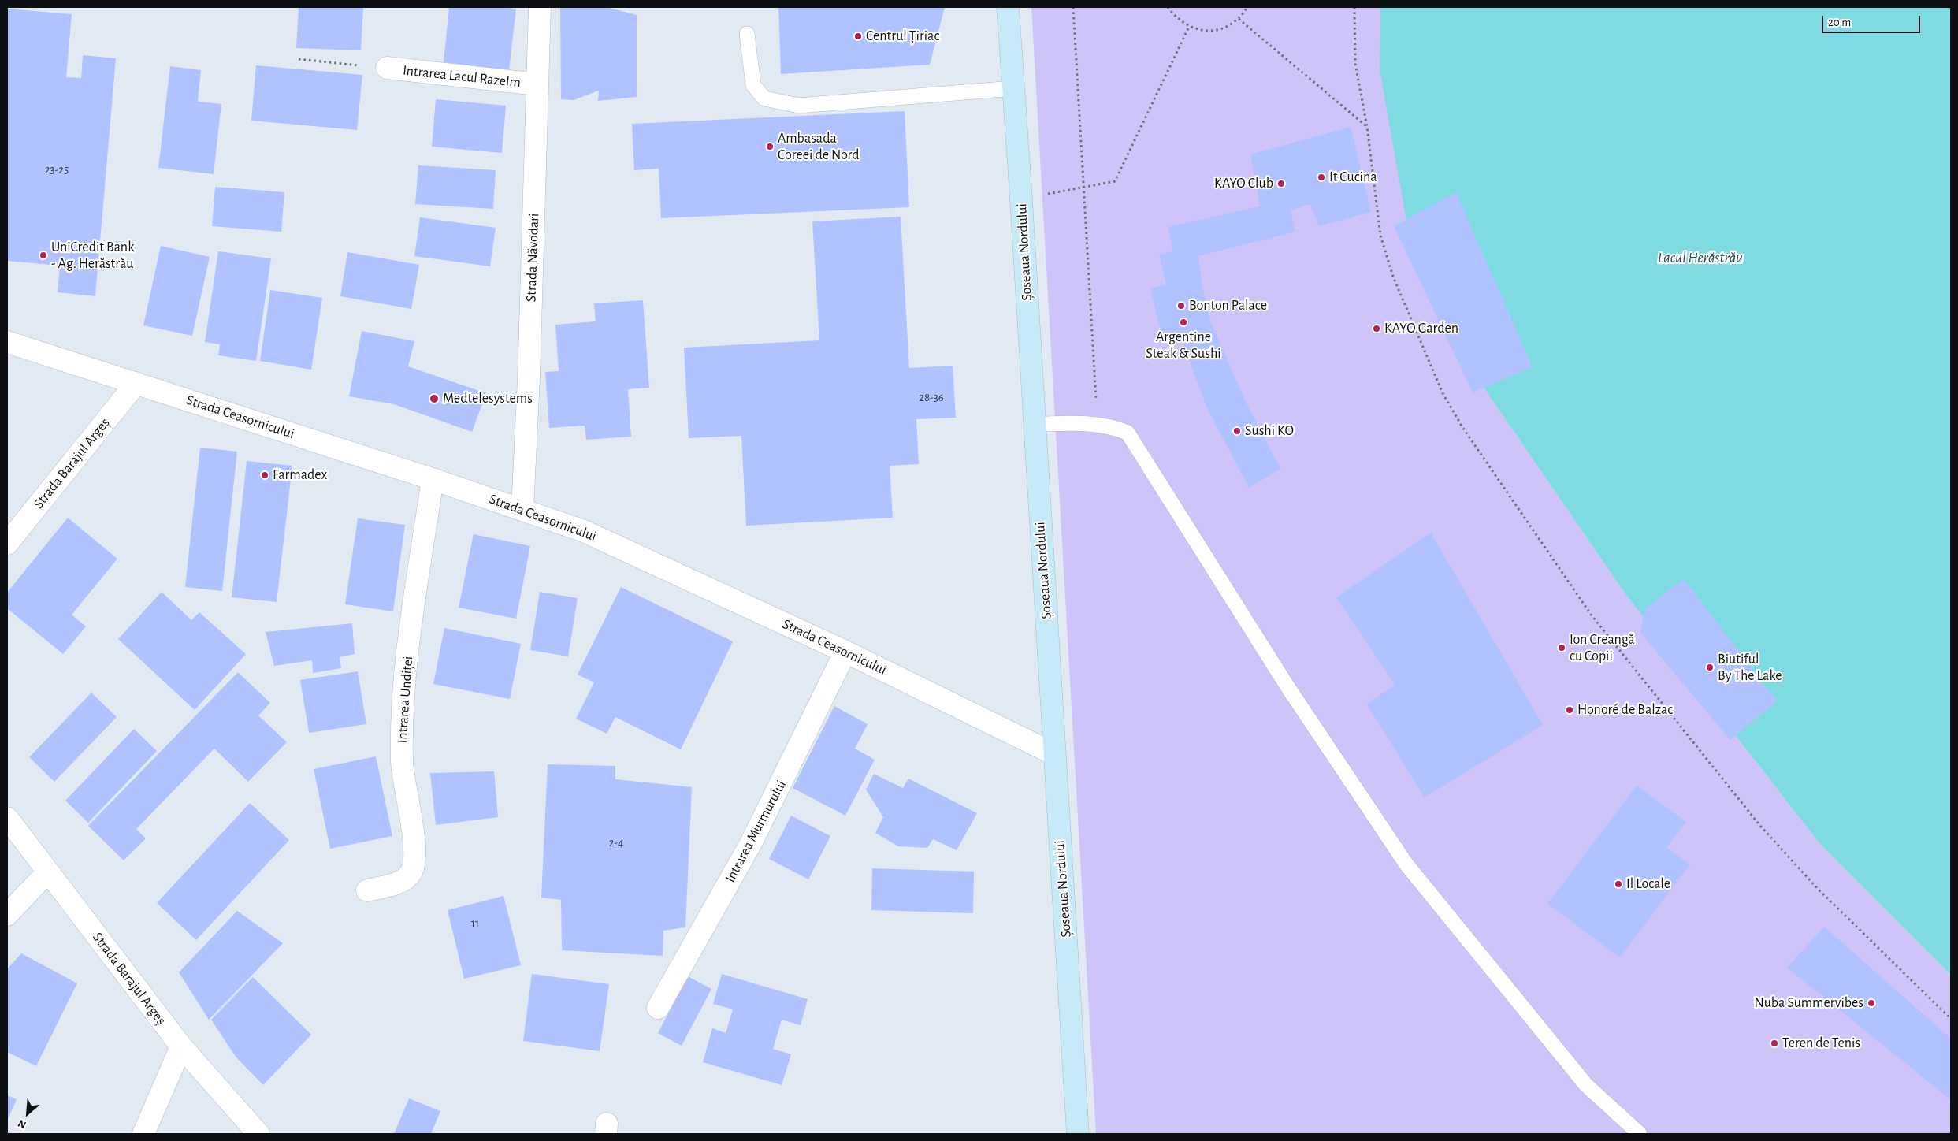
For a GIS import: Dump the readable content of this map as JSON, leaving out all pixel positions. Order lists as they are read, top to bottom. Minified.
{"streets":{"main road":["Șoseaua Nordului"],"street":["Intrarea Lacul Razelm","Strada Năvodari","Strada Ceasornicului","Strada Barajul Argeș","Intrarea Undiței","Intrarea Murmurului"]},"crossings":[["Intrarea Lacul Razelm","Strada Năvodari"],["Șoseaua Nordului","Strada Ceasornicului"],["Strada Năvodari","Strada Ceasornicului"],["Strada Ceasornicului","Strada Barajul Argeș"],["Strada Ceasornicului","Intrarea Undiței"],["Strada Ceasornicului","Intrarea Murmurului"]],"water":["Lacul Herăstrău"],"places":["Centrul Țiriac","Ambasada Coreei de Nord","It Cucina","KAYO Club","UniCredit Bank - Ag. Herăstrău","Bonton Palace","Argentine Steak & Sushi","KAYO Garden","Medtelesystems","Sushi KO","Farmadex","Ion Creangă cu Copii","Biutiful By The Lake","Honoré de Balzac","Il Locale","Nuba Summervibes","Teren de Tenis"],"house_numbers":["23-25","28-36","2-4","11"],"scale_bar":"20 m","north":"bottom left"}
